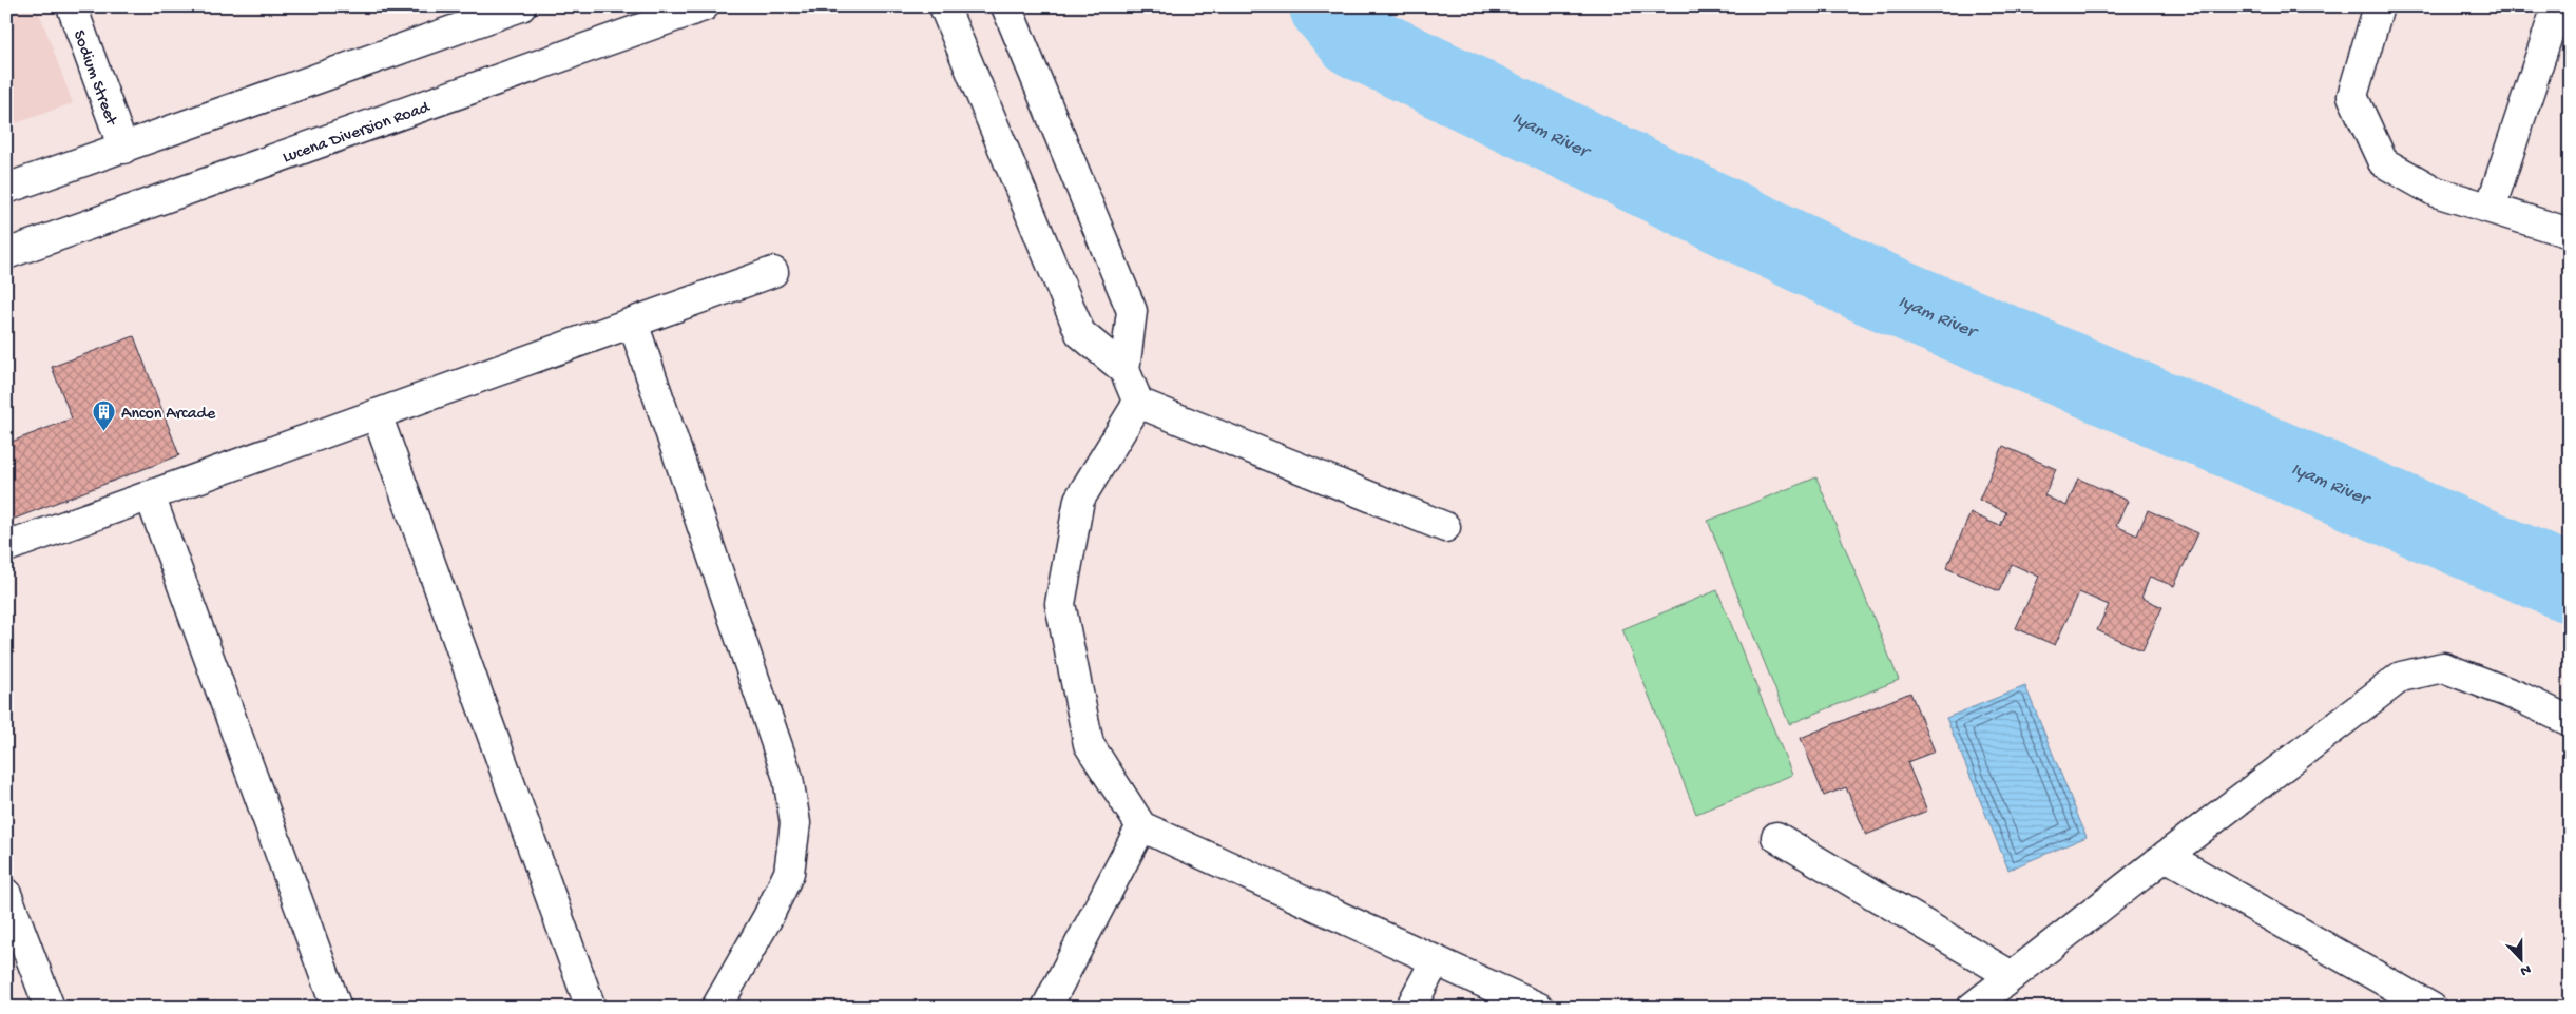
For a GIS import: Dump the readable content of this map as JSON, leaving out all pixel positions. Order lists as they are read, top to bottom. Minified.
{"streets":{"main road":["Sodium Street","Lucena Diversion Road"]},"water":["Iyam River"],"places":{"building":["Ancon Arcade"]},"north":"bottom"}
